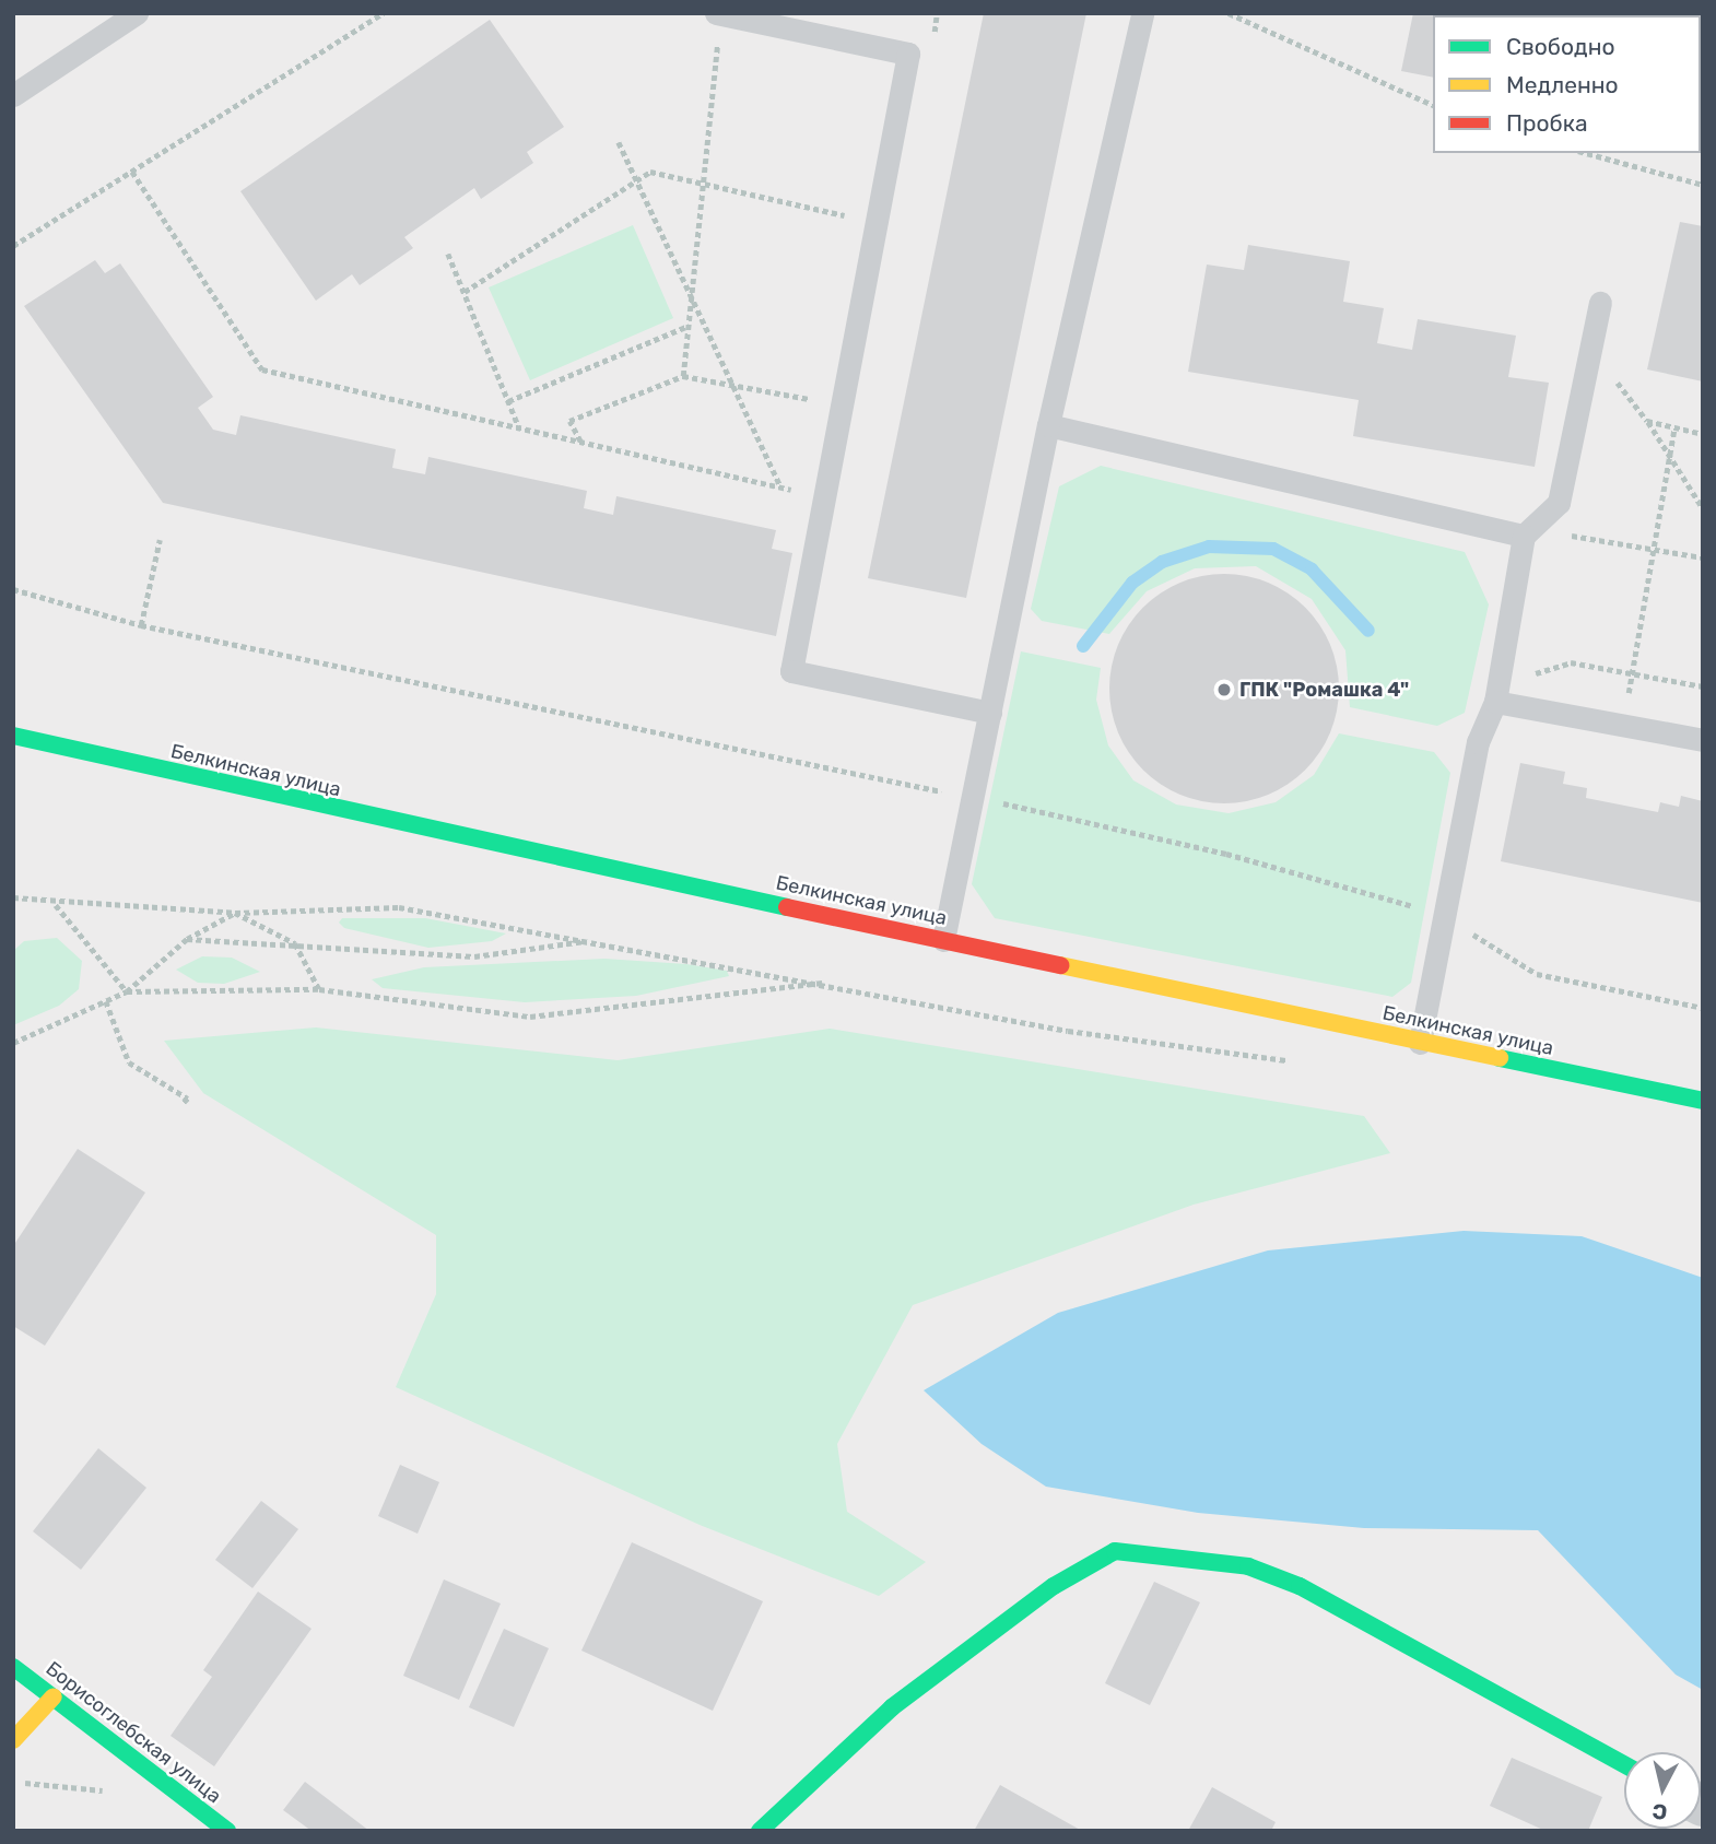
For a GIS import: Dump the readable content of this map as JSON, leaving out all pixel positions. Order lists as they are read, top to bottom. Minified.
{"streets":{"street":["Белкинская улица","Борисоглебская улица"]},"places":["ГПК \"Ромашка 4\""],"legend":["Свободно","Медленно","Пробка"],"north":"bottom"}
